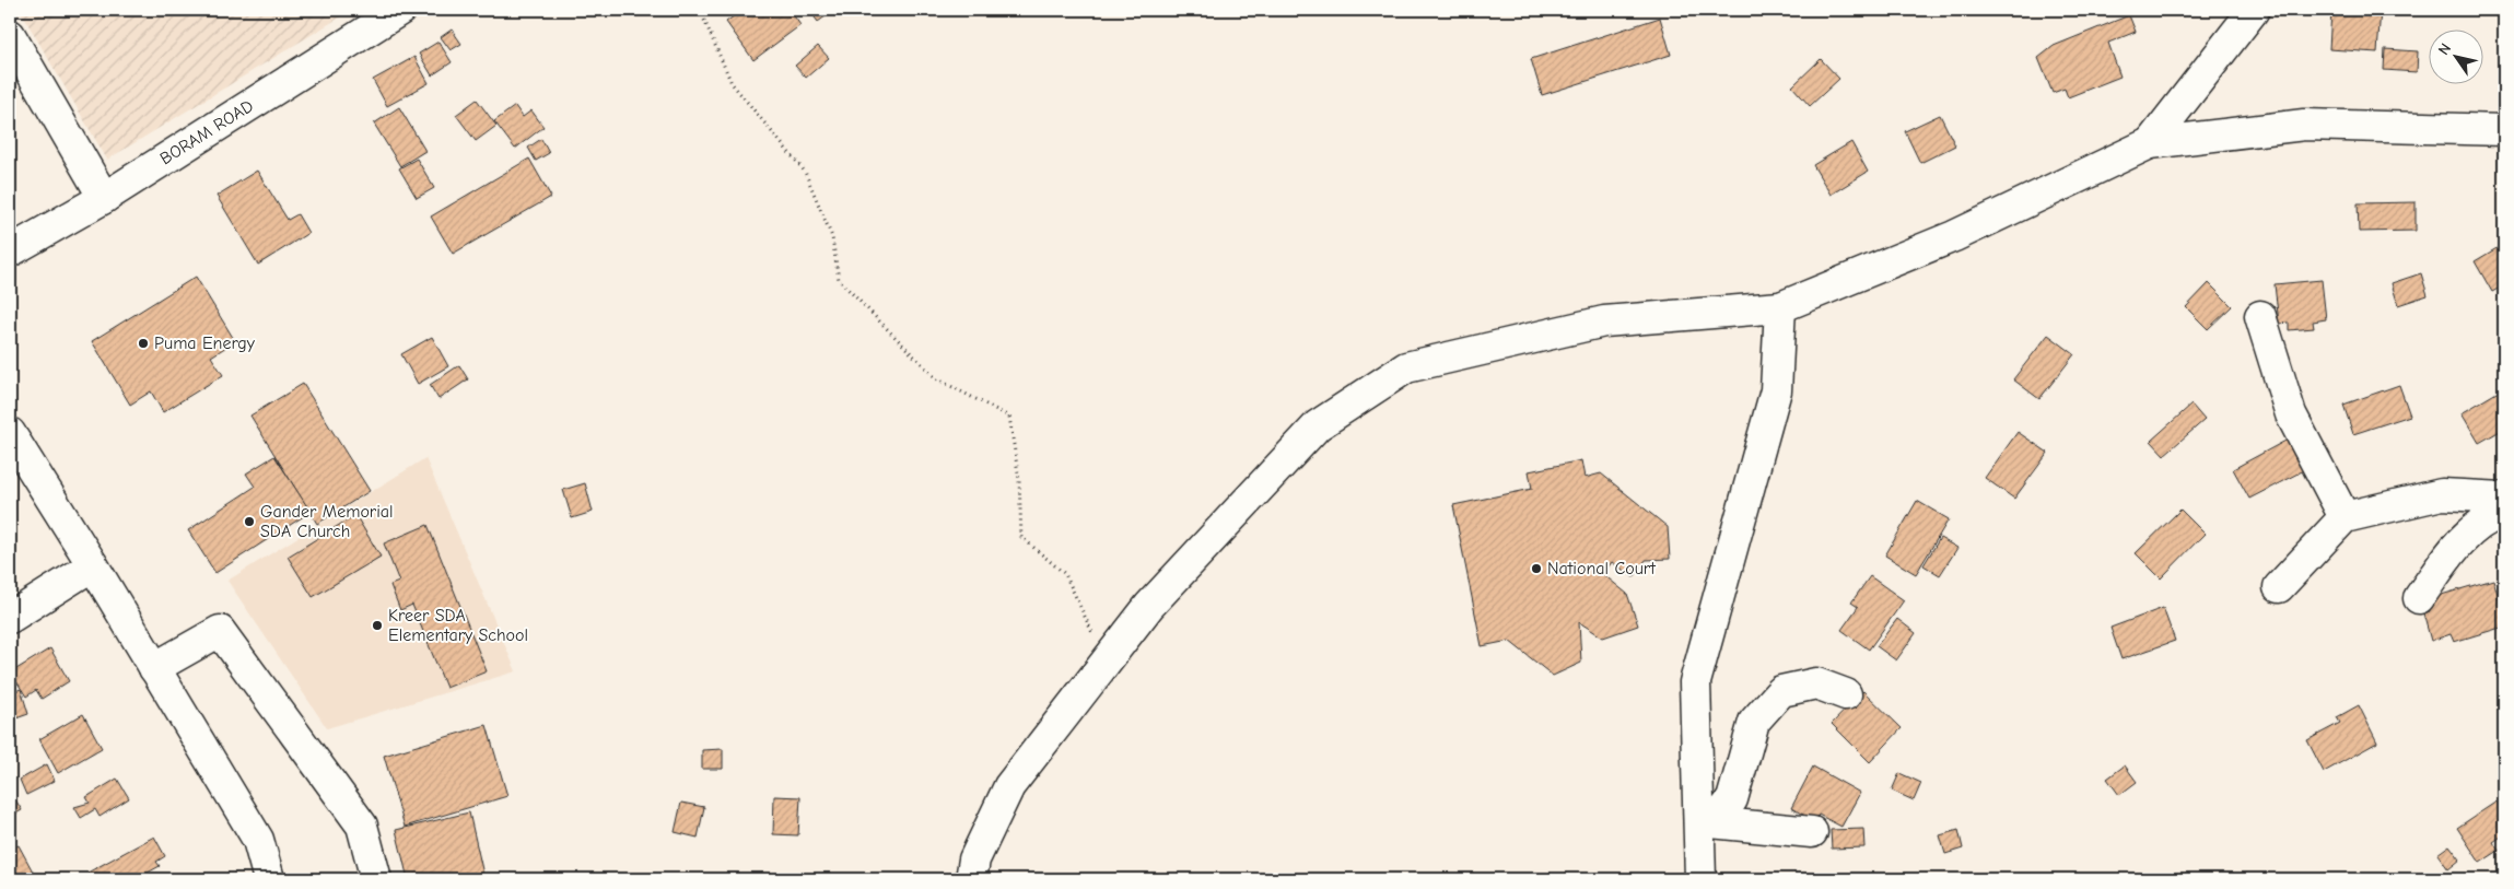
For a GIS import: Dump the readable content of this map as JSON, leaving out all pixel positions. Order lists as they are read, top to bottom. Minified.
{"streets":{"street":["BORAM ROAD"]},"places":["Puma Energy","Gander Memorial SDA Church","National Court","Kreer SDA Elementary School"],"north":"top left"}
